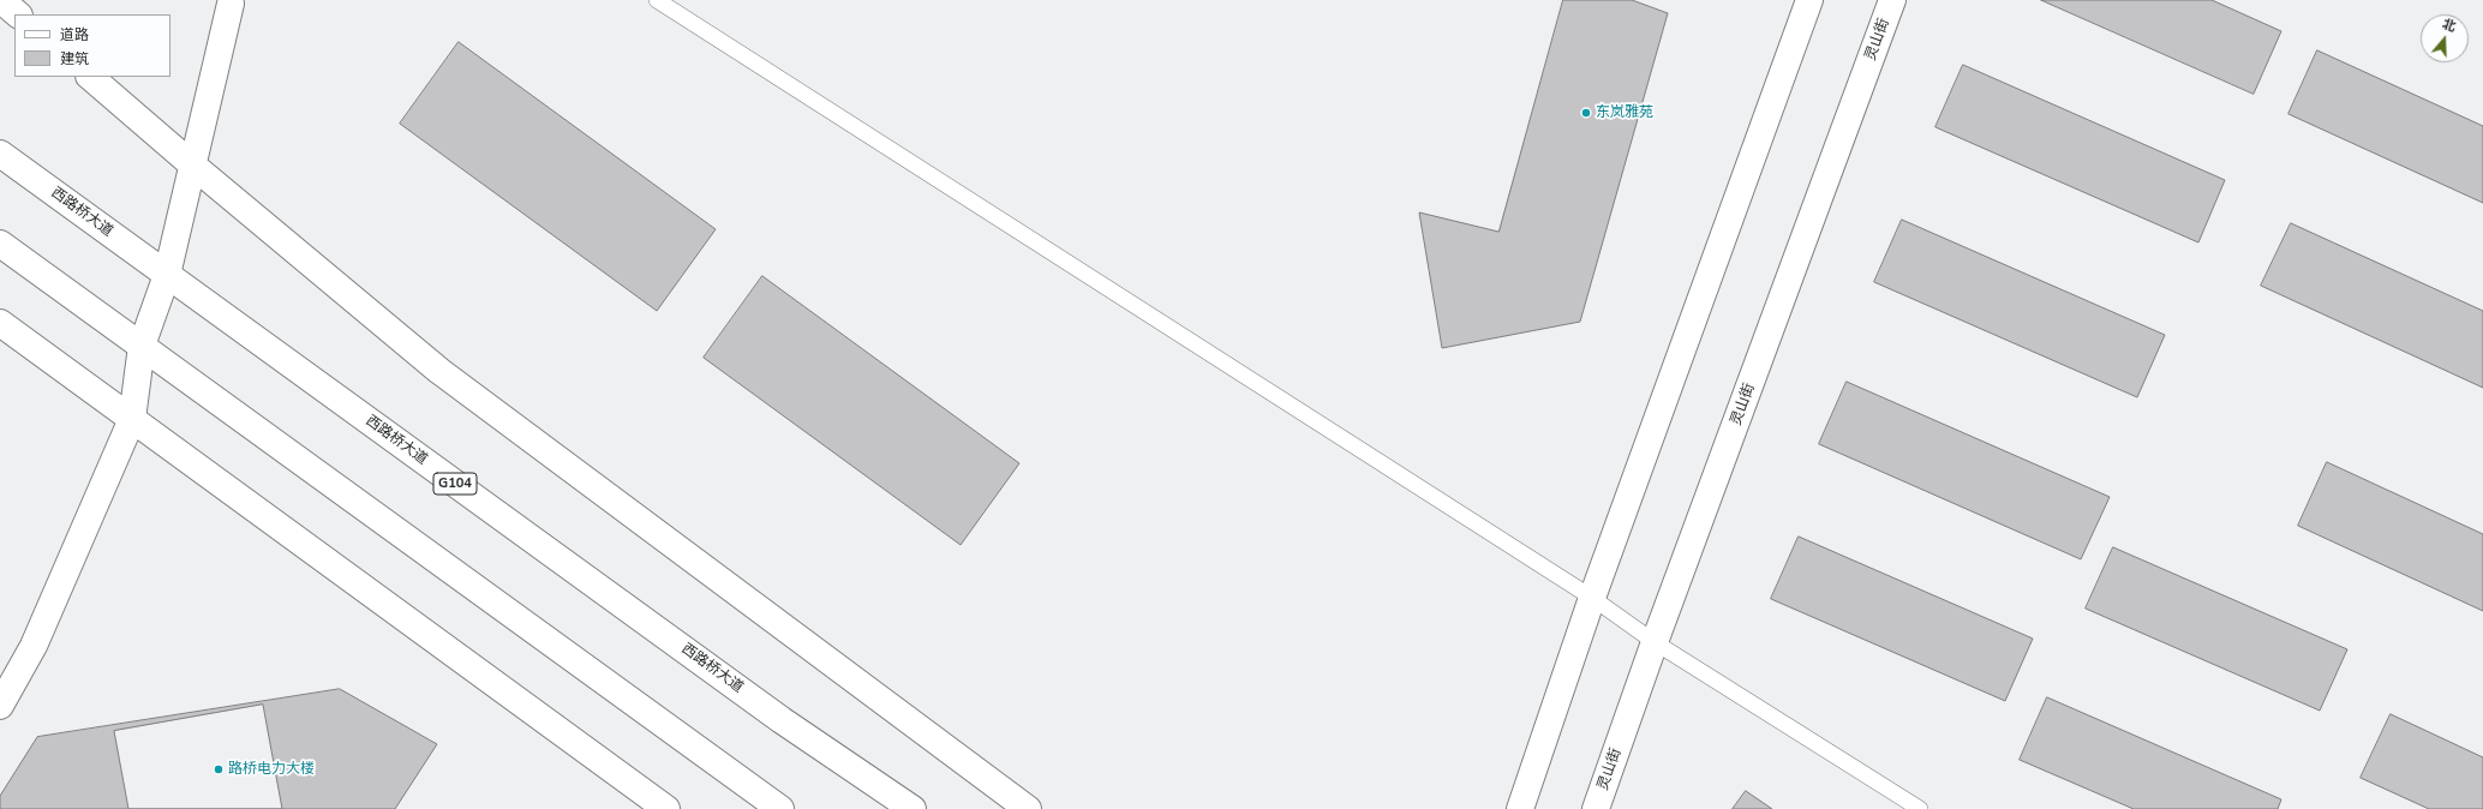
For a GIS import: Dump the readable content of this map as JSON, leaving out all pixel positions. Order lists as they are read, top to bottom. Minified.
{"streets":{"main road":["灵山街","西路桥大道","G104"]},"places":["东岚雅苑","路桥电力大楼"],"legend":["道路","建筑"],"north":"top"}
